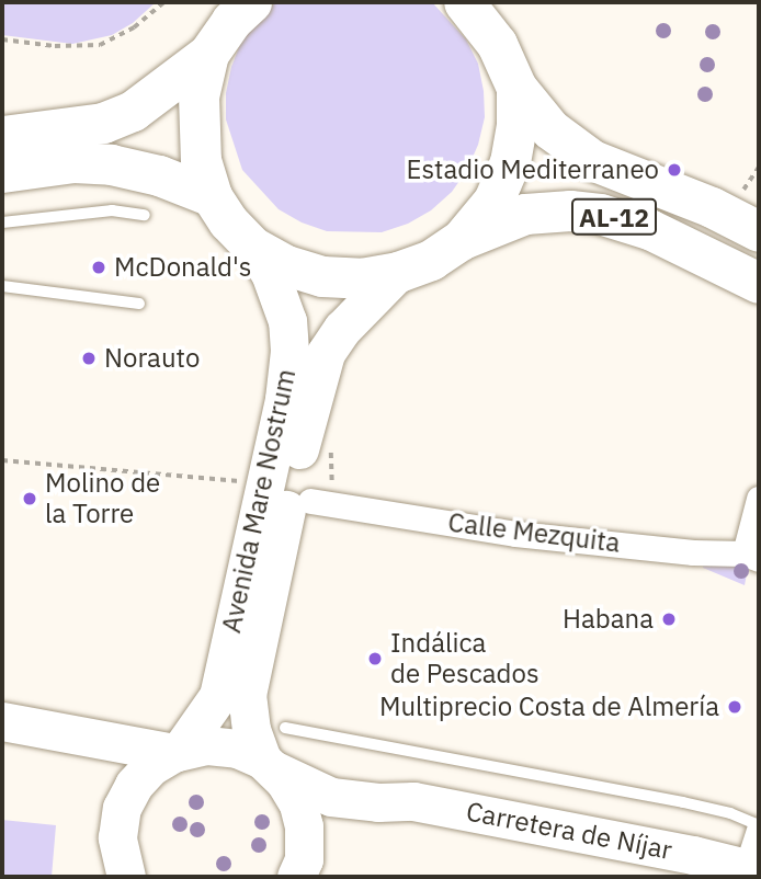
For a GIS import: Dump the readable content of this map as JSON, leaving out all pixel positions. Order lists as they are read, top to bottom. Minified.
{"streets":{"highway":["AL-12"],"main road":["Avenida Mare Nostrum","Carretera de Níjar"],"street":["Calle Mezquita"]},"crossings":[["AL-12","Avenida Mare Nostrum"],["Avenida Mare Nostrum","Carretera de Níjar"]],"places":["Estadio Mediterraneo","McDonald's","Norauto","Molino de la Torre","Habana","Indálica de Pescados","Multiprecio Costa de Almería"]}
